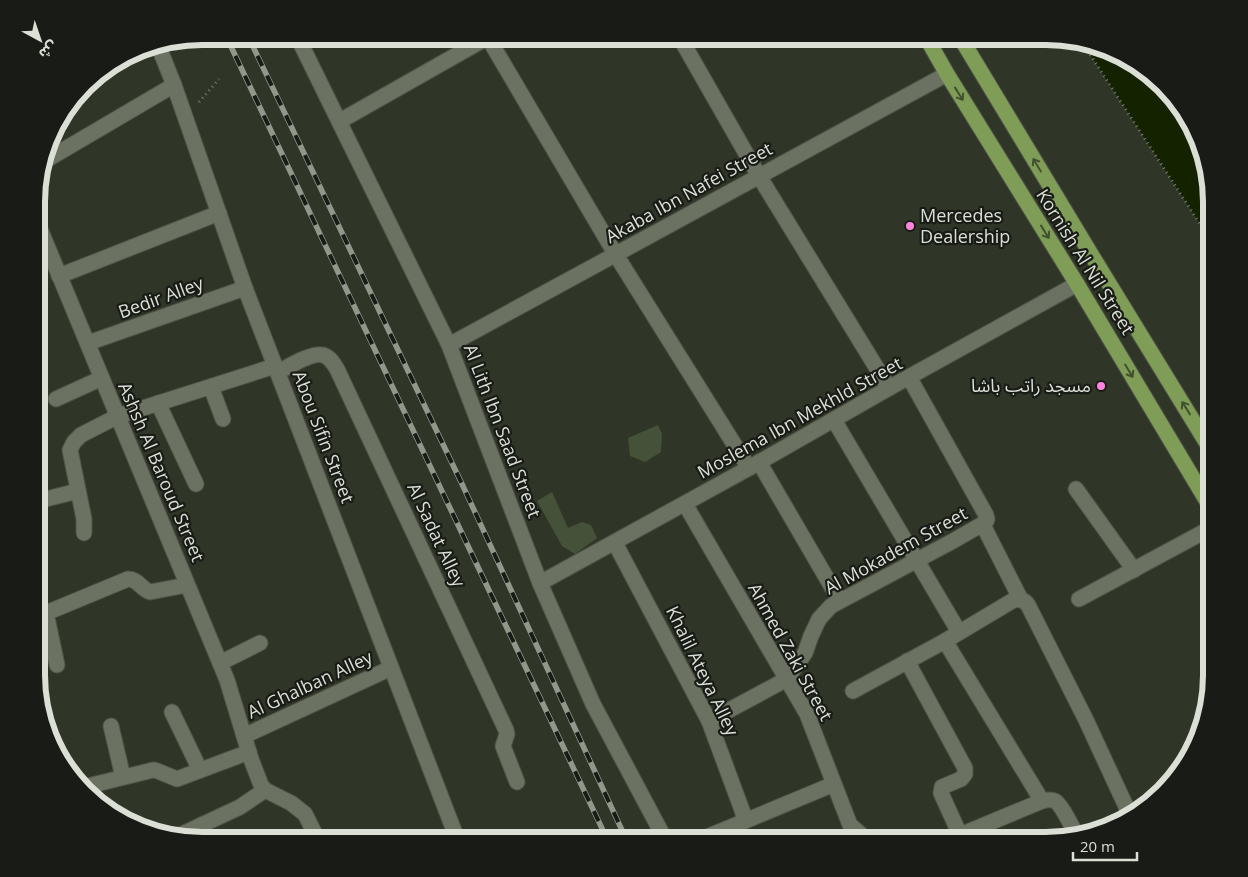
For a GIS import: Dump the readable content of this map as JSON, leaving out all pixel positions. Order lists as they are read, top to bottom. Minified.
{"streets":{"highway":["Kornish Al Nil Street"],"street":["Akaba Ibn Nafei Street","Bedir Alley","Moslema Ibn Mekhld Street","Al Lith Ibn Saad Street","Abou Sifin Street","Ashsh Al Baroud Street","Al Sadat Alley","Al Mokadem Street","Ahmed Zaki Street","Khalil Ateya Alley","Al Ghalban Alley"]},"crossings":[["Akaba Ibn Nafei Street","Kornish Al Nil Street"],["Akaba Ibn Nafei Street","Al Lith Ibn Saad Street"],["Kornish Al Nil Street","Moslema Ibn Mekhld Street"],["Bedir Alley","Abou Sifin Street"],["Bedir Alley","Ashsh Al Baroud Street"],["Moslema Ibn Mekhld Street","Al Lith Ibn Saad Street"],["Moslema Ibn Mekhld Street","Al Mokadem Street"],["Moslema Ibn Mekhld Street","Ahmed Zaki Street"],["Moslema Ibn Mekhld Street","Khalil Ateya Alley"],["Abou Sifin Street","Al Sadat Alley"],["Abou Sifin Street","Al Ghalban Alley"],["Ashsh Al Baroud Street","Al Sadat Alley"],["Ashsh Al Baroud Street","Al Ghalban Alley"],["Al Mokadem Street","Ahmed Zaki Street"]],"places":["Mercedes Dealership","مسجد راتب باشا"],"scale_bar":"20 m","north":"bottom right"}
